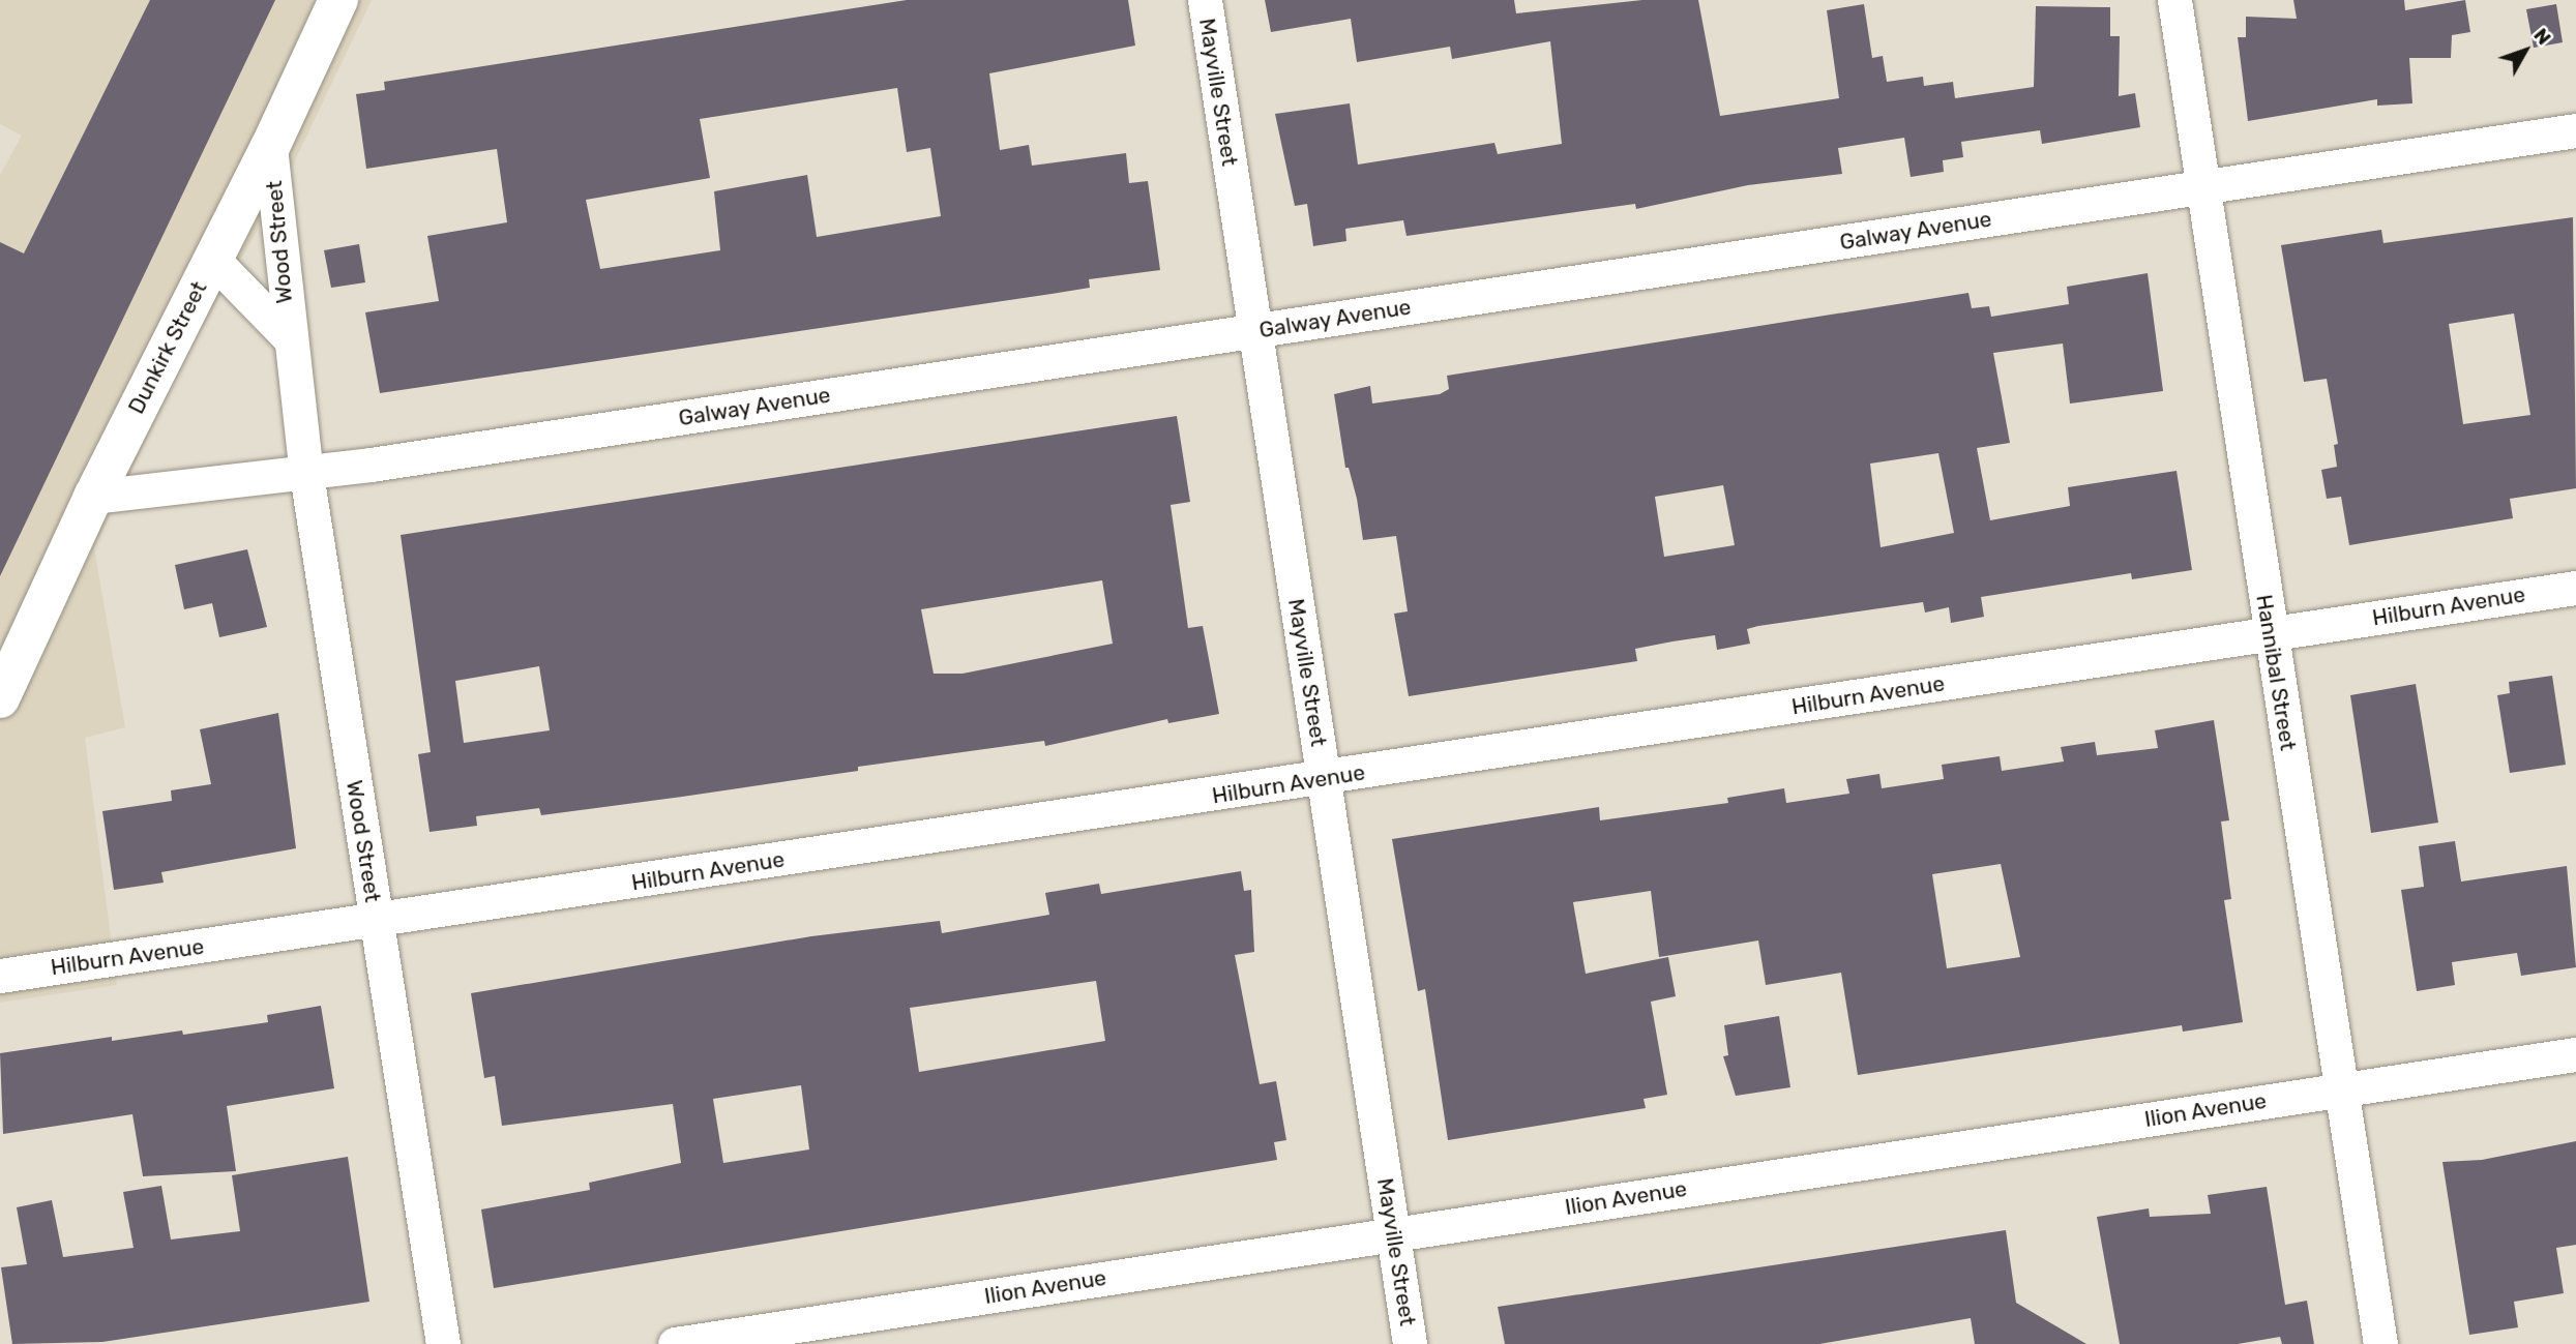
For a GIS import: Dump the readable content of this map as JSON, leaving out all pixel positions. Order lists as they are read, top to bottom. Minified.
{"streets":{"main road":["Dunkirk Street"],"street":["Mayville Street","Galway Avenue","Wood Street","Hilburn Avenue","Hannibal Street","Ilion Avenue"]},"crossings":[["Mayville Street","Galway Avenue"],["Mayville Street","Hilburn Avenue"],["Mayville Street","Ilion Avenue"],["Galway Avenue","Wood Street"],["Galway Avenue","Dunkirk Street"],["Galway Avenue","Hannibal Street"],["Wood Street","Dunkirk Street"],["Wood Street","Hilburn Avenue"],["Hilburn Avenue","Hannibal Street"],["Hannibal Street","Ilion Avenue"]],"north":"top right"}
